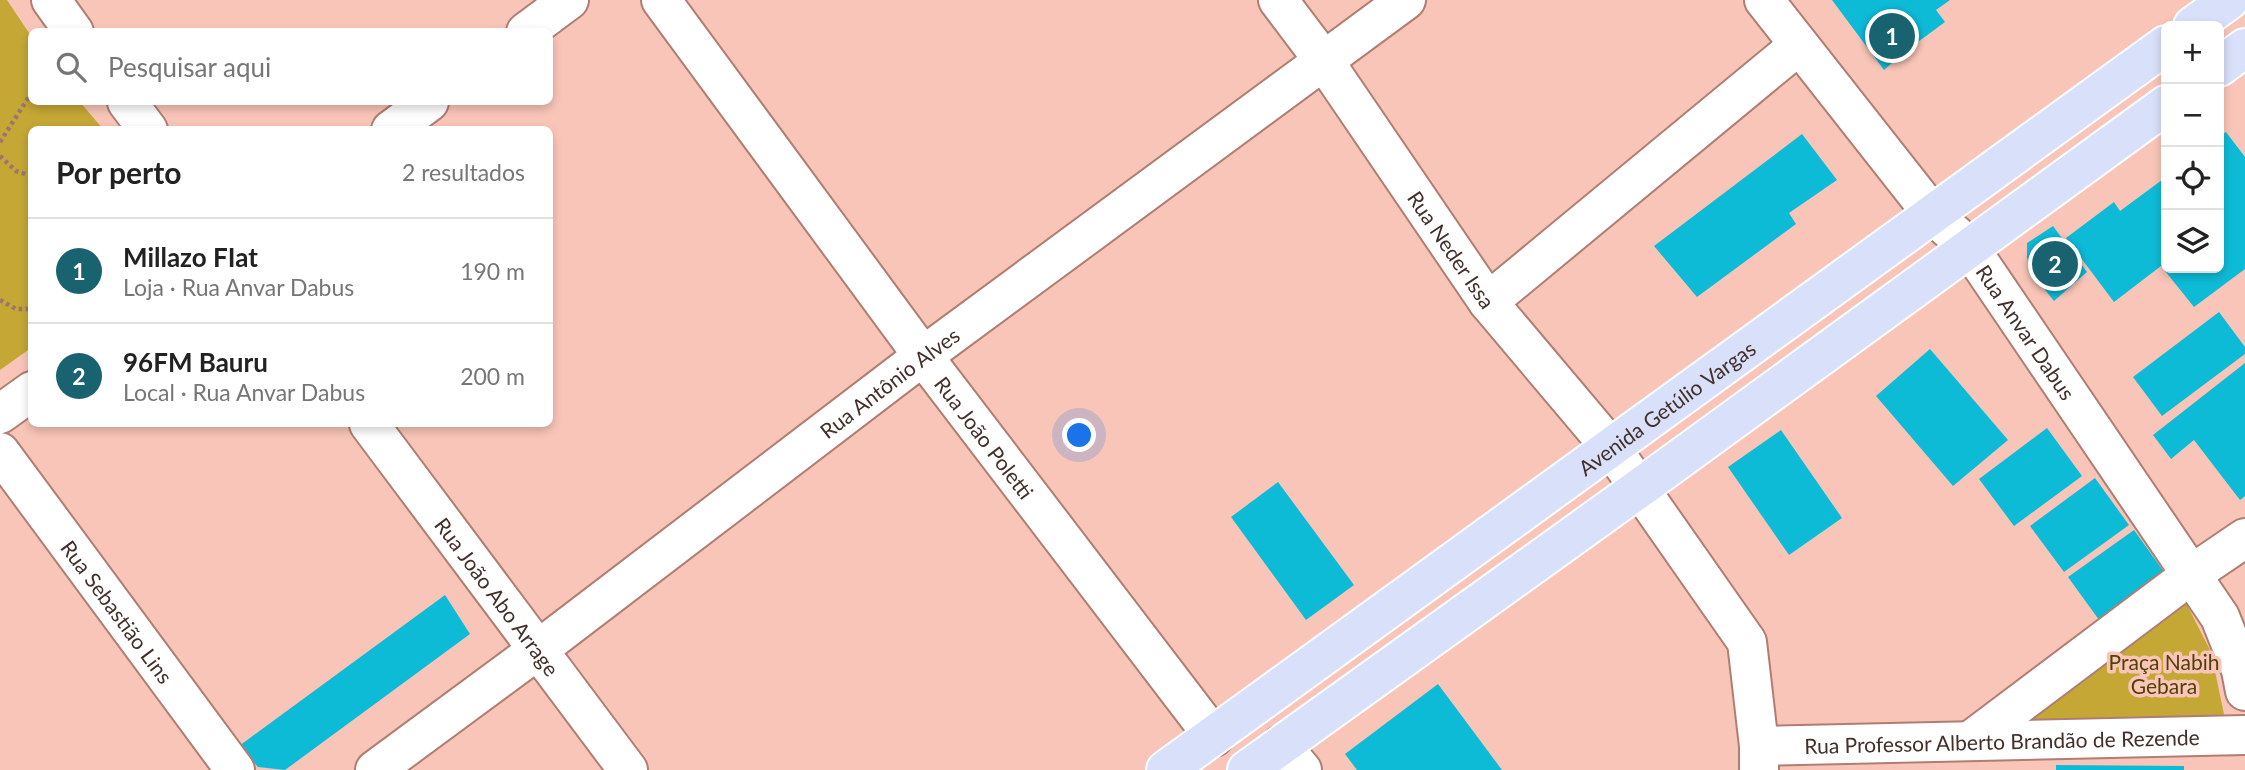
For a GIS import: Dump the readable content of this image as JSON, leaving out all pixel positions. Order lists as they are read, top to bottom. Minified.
{"streets":{"main road":["Avenida Getúlio Vargas"],"street":["Rua Neder Issa","Rua Anvar Dabus","Rua Antônio Alves","Rua João Poletti","Rua João Abo Arrage","Rua Sebastião Lins","Rua Professor Alberto Brandão de Rezende"]},"crossings":[["Rua Neder Issa","Rua Antônio Alves"],["Rua Neder Issa","Avenida Getúlio Vargas"],["Rua Neder Issa","Rua Professor Alberto Brandão de Rezende"],["Rua Anvar Dabus","Avenida Getúlio Vargas"],["Rua Antônio Alves","Rua João Poletti"],["Rua Antônio Alves","Rua João Abo Arrage"],["Avenida Getúlio Vargas","Rua João Poletti"]],"parks":["Praça Nabih Gebara"],"page":{"pins":["1","2"],"map_buttons":["+","−"],"search":"Pesquisar aqui","heading":["Por perto","2 resultados"],"list":[{"mark":"1","name":"Millazo FIat","note":"Loja · Rua Anvar Dabus","value":"190 m"},{"mark":"2","name":"96FM Bauru","note":"Local · Rua Anvar Dabus","value":"200 m"}]}}
